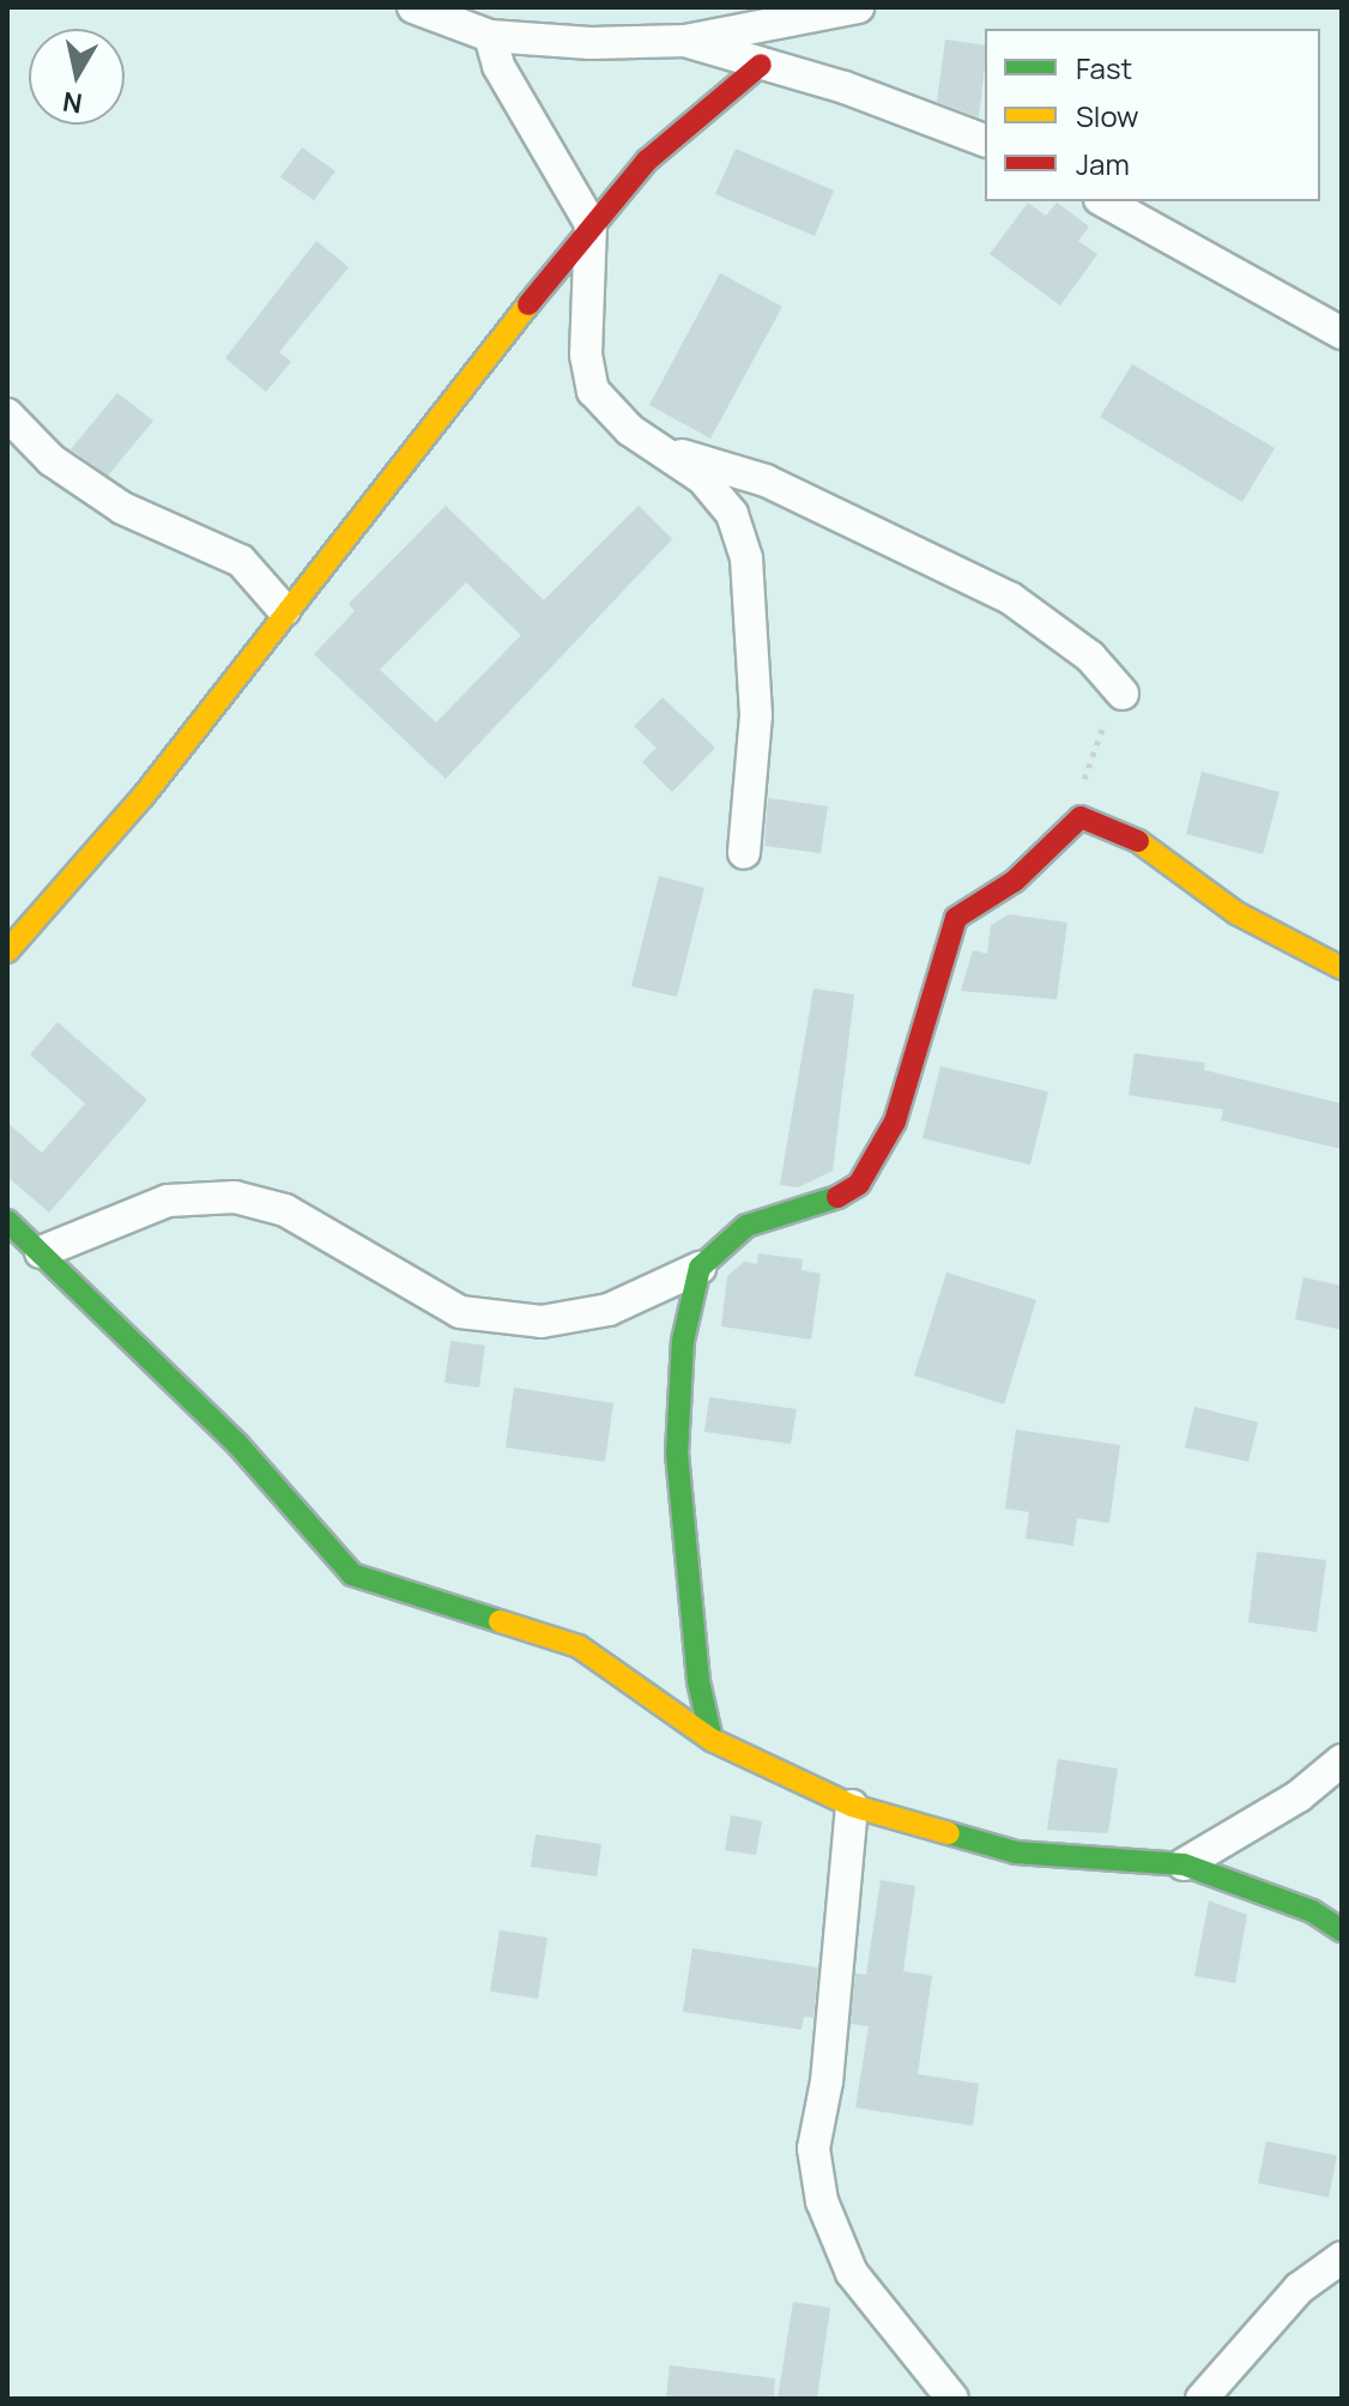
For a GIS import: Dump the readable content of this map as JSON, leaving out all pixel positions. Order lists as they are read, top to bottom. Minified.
{"legend":["Fast","Slow","Jam"],"north":"bottom"}
